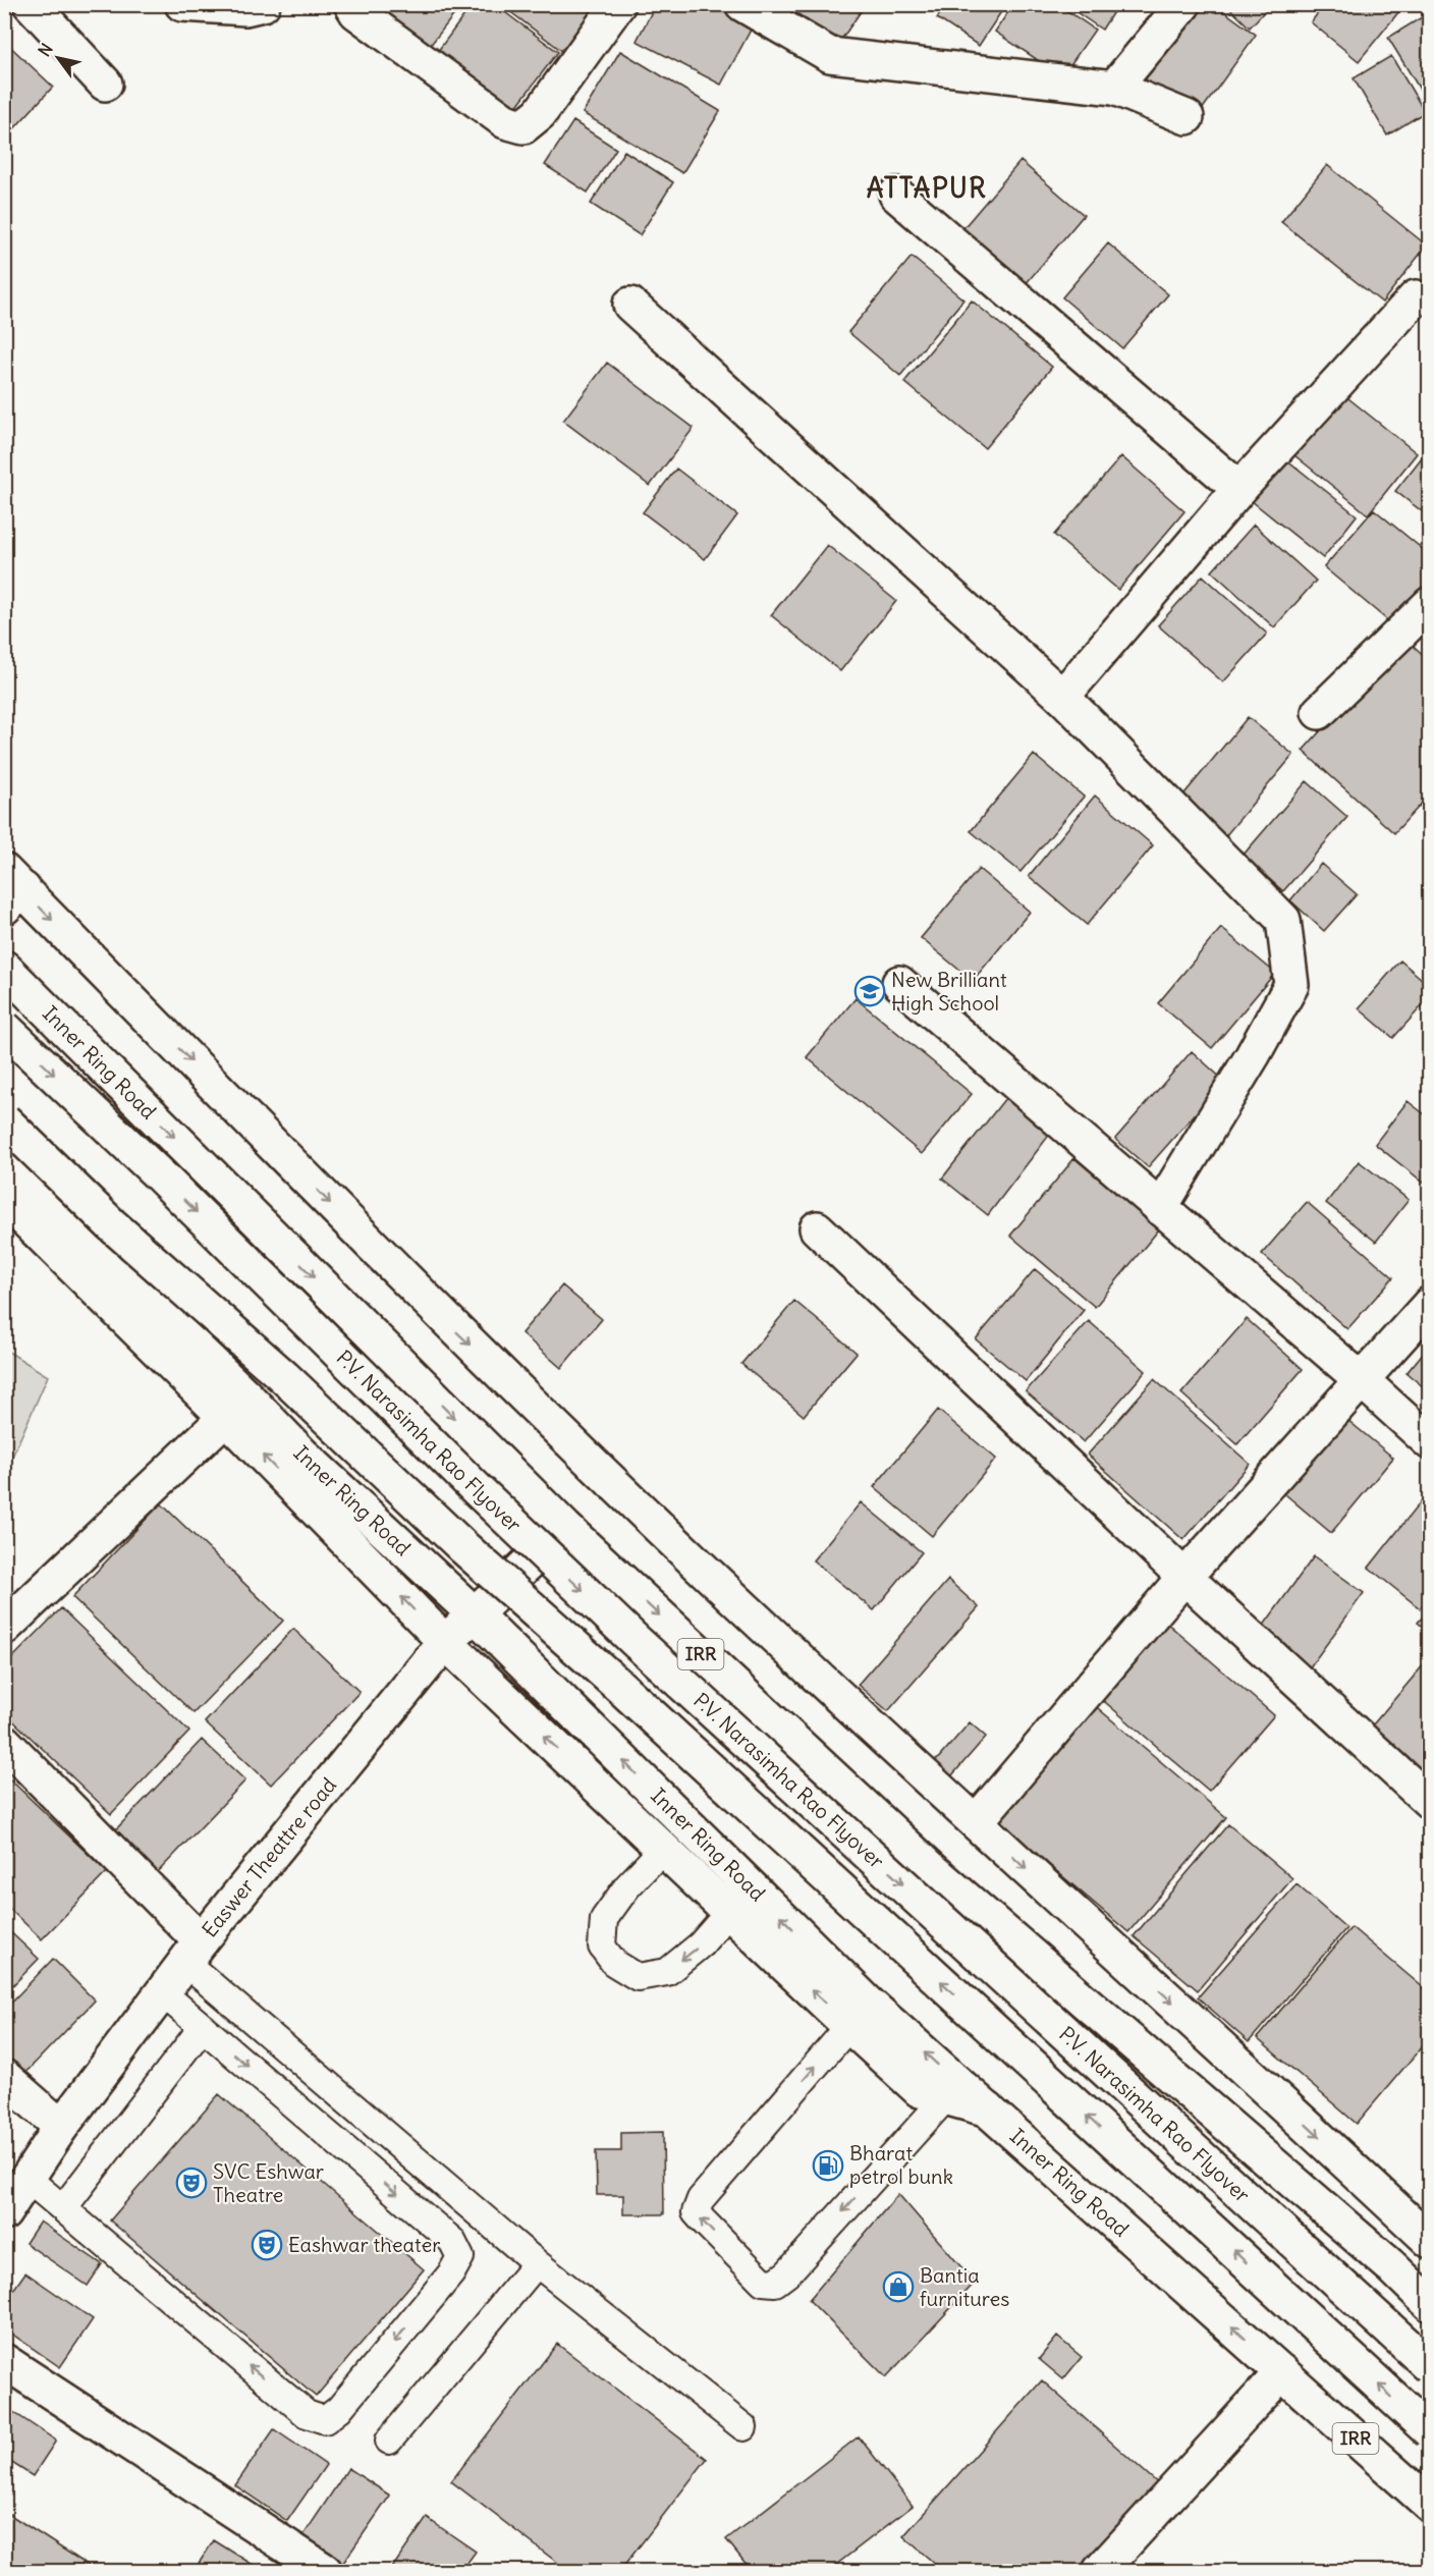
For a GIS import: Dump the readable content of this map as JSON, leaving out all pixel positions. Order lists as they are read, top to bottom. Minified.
{"streets":{"main road":["Inner Ring Road","P.V. Narasimha Rao Flyover","IRR","Easwer Theattre road"]},"crossings":[["Inner Ring Road","Easwer Theattre road"]],"districts":["ATTAPUR"],"places":{"school or university":["New Brilliant High School"],"fuel station":["Bharat petrol bunk"],"theatre":["SVC Eshwar Theatre","Eashwar theater"],"shop":["Bantia furnitures"]},"north":"top left"}
